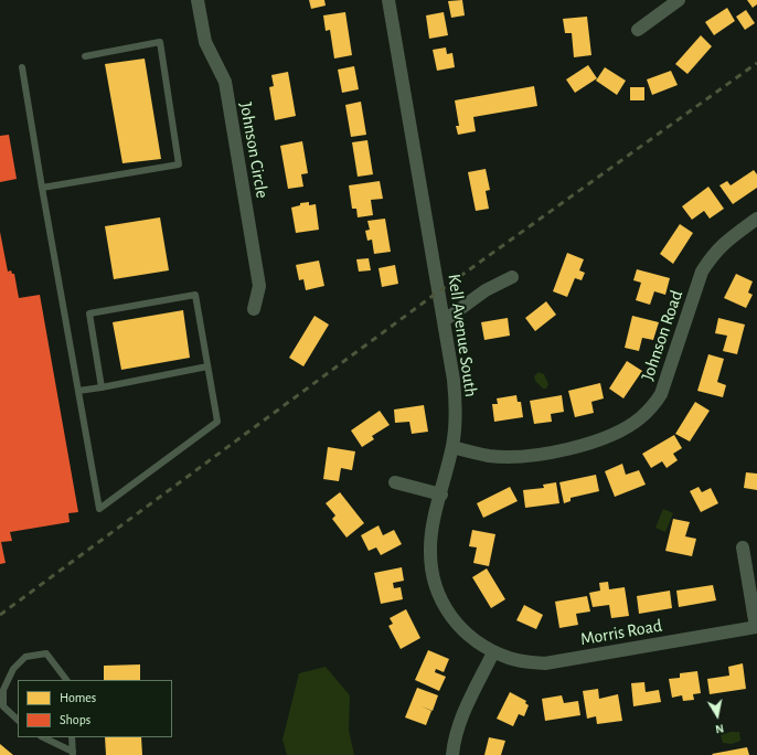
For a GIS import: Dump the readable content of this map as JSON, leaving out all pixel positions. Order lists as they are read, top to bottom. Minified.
{"streets":{"street":["Johnson Circle","Kell Avenue South","Johnson Road","Morris Road"]},"crossings":[["Kell Avenue South","Johnson Road"],["Kell Avenue South","Morris Road"]],"legend":["Homes","Shops"],"north":"bottom"}
